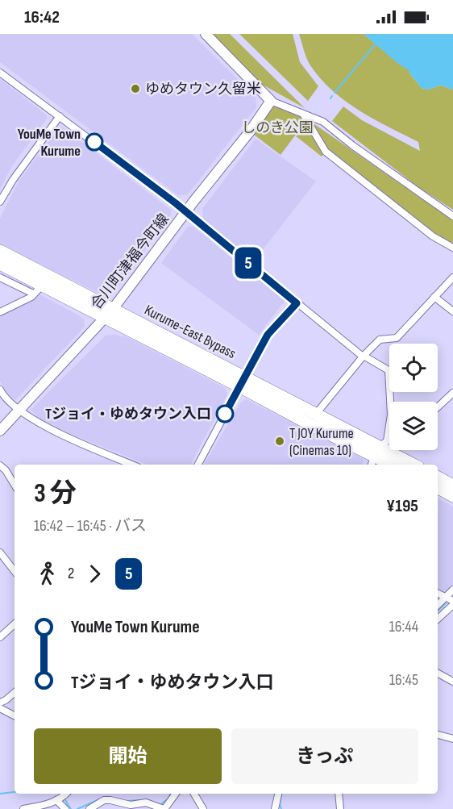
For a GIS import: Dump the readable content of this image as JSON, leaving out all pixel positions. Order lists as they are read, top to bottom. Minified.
{"streets":{"highway":["Kurume-East Bypass"],"street":["合川町津福今町線"]},"crossings":[["合川町津福今町線","Kurume-East Bypass"]],"parks":["しのき公園"],"places":["ゆめタウン久留米","YouMe Town Kurume","Tジョイ・ゆめタウン入口","T JOY Kurume (Cinemas 10)"],"lines":["bus line 5"],"page":{"status":"16:42","on_map":"5","heading":["3 分","16:42 – 16:45 · バス","¥195"],"legs":["2","5"],"list":[{"name":"YouMe Town Kurume","value":"16:44"},{"name":"Tジョイ・ゆめタウン入口","value":"16:45"}],"buttons":["開始","きっぷ"]}}
